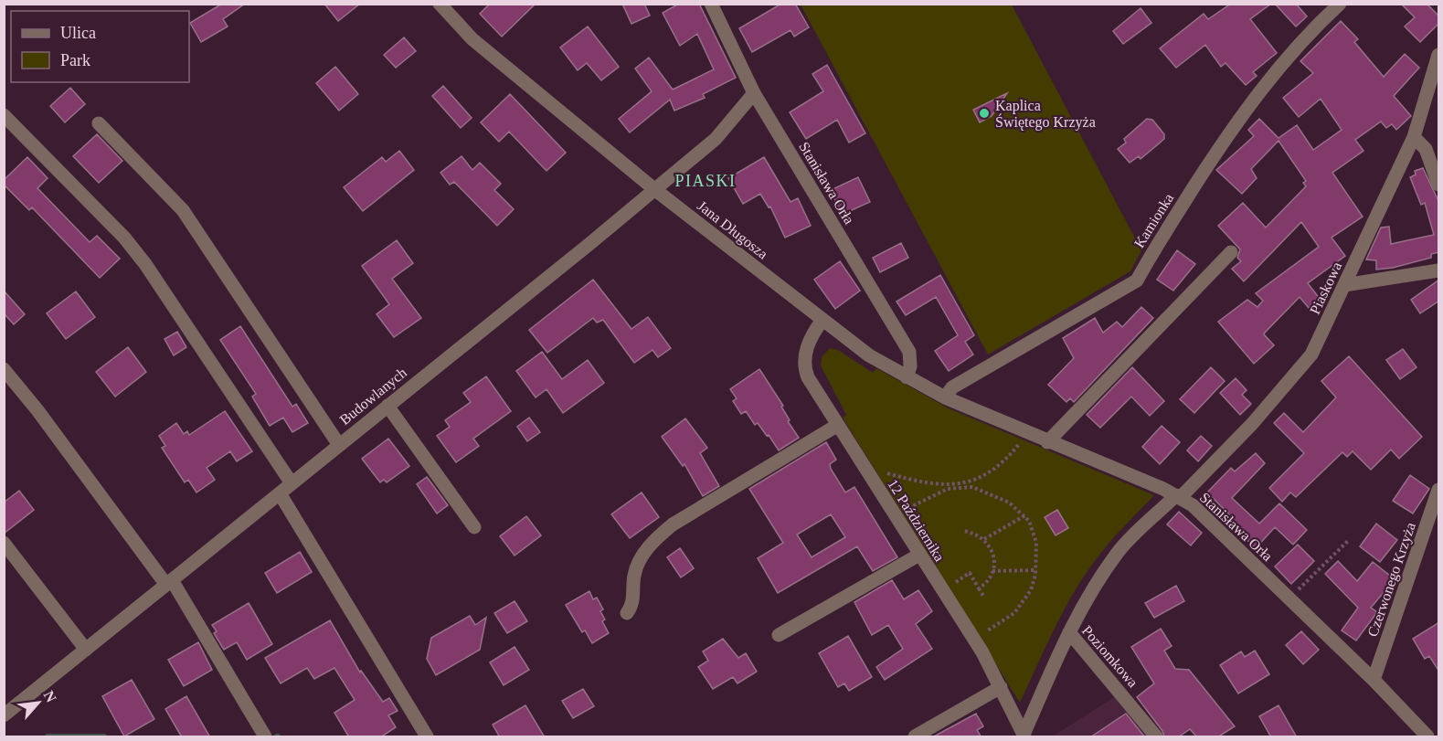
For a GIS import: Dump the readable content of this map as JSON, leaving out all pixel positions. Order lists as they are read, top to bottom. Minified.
{"streets":{"street":["Stanisława Orła","Kamionka","Jana Długosza","Piaskowa","Budowlanych","12 Października","Czerwonego Krzyża","Poziomkowa"]},"crossings":[["Stanisława Orła","Kamionka"],["Stanisława Orła","Jana Długosza"],["Stanisława Orła","Piaskowa"],["Stanisława Orła","Budowlanych"],["Stanisława Orła","Czerwonego Krzyża"],["Kamionka","Jana Długosza"],["Jana Długosza","Budowlanych"],["Jana Długosza","12 Października"],["Piaskowa","Poziomkowa"],["12 Października","Poziomkowa"]],"districts":["PIASKI"],"places":["Kaplica Świętego Krzyża"],"legend":["Ulica","Park"],"north":"top right"}
